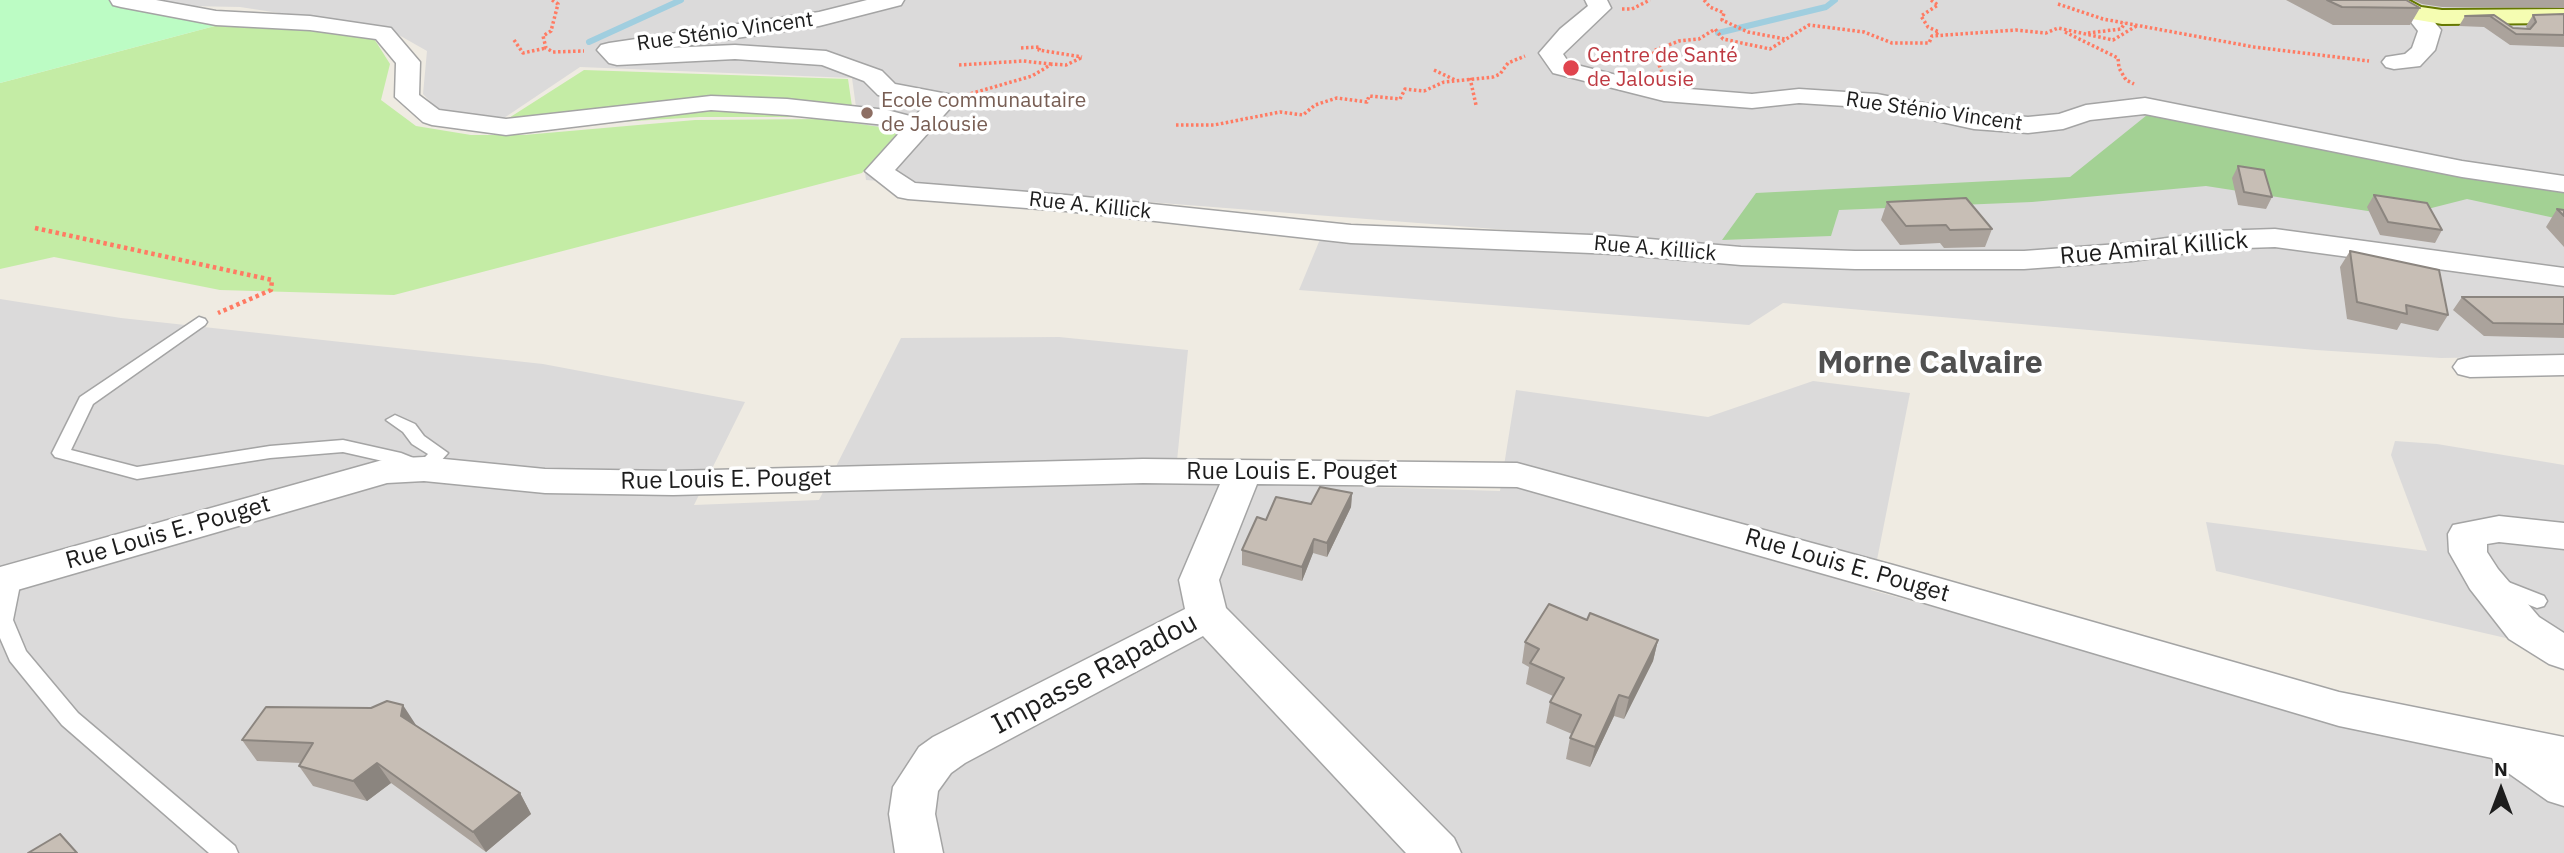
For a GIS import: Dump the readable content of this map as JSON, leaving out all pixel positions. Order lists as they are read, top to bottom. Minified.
{"streets":{"street":["Rue Sténio Vincent","Rue A. Killick","Rue Amiral Killick","Rue Louis E. Pouget","Impasse Rapadou"]},"crossings":[["Rue A. Killick","Rue Amiral Killick"],["Rue Louis E. Pouget","Impasse Rapadou"]],"districts":["Morne Calvaire"],"places":["Centre de Santé de Jalousie","Ecole communautaire de Jalousie"],"north":"top"}
